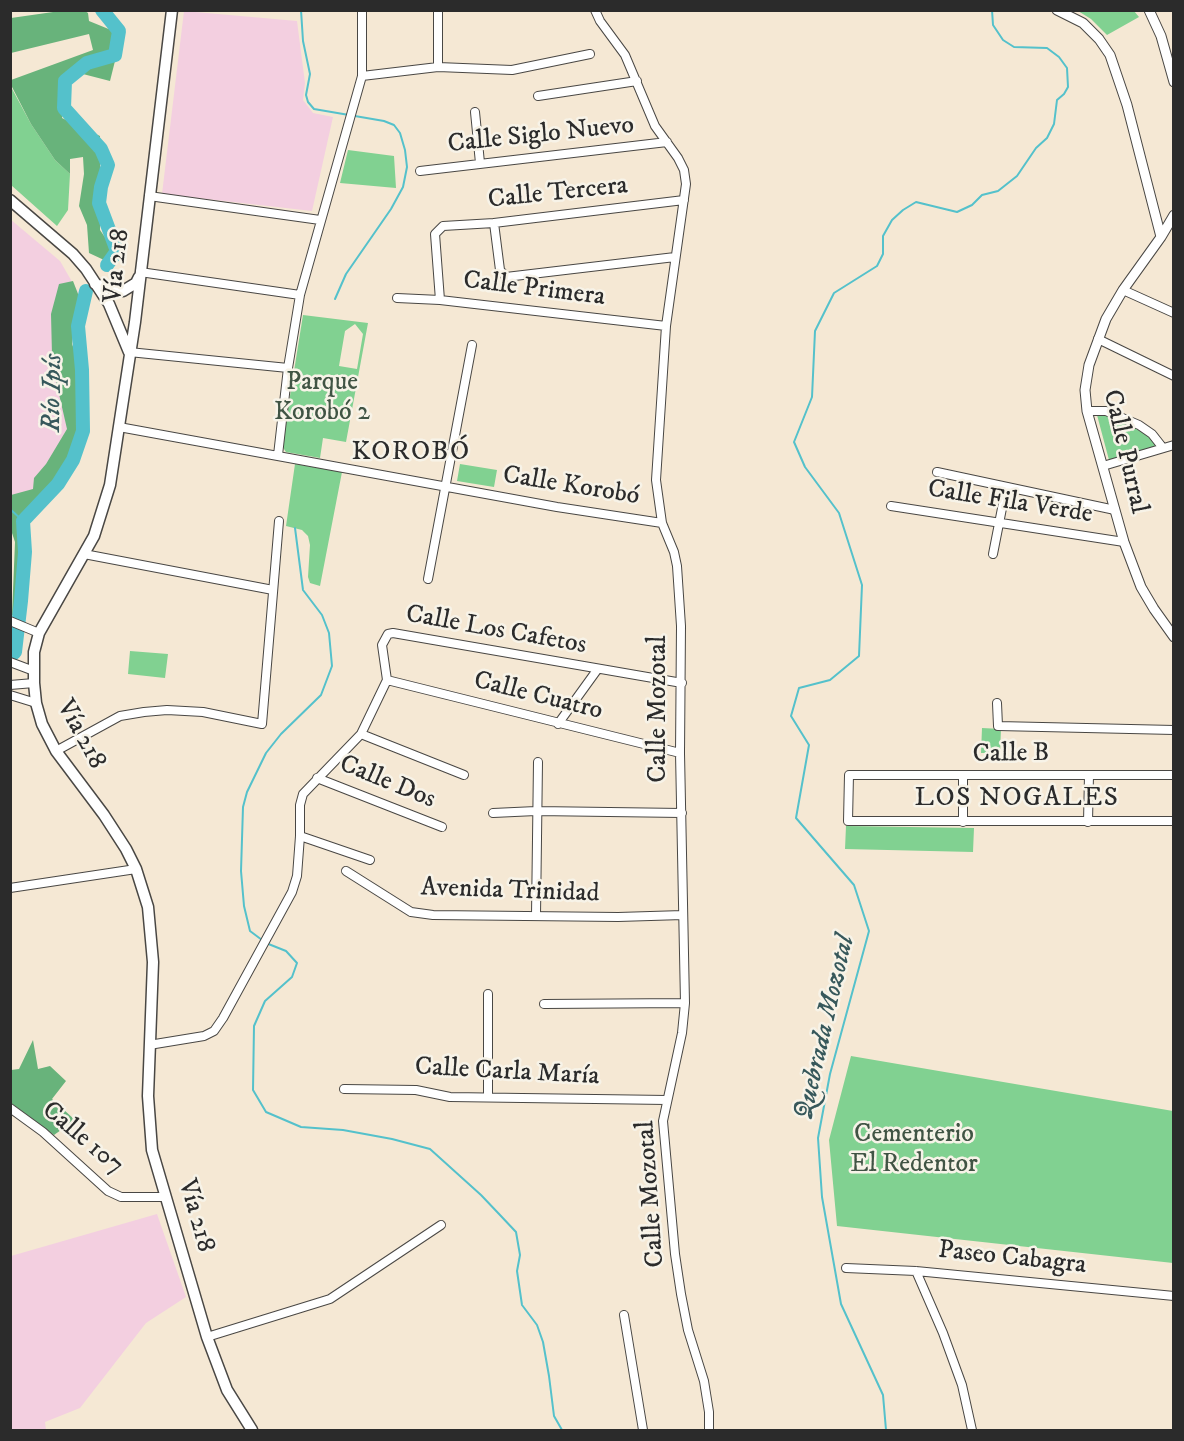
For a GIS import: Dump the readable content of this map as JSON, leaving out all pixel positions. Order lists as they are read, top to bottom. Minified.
{"streets":{"main road":["Vía 218"],"street":["Calle Siglo Nuevo","Calle Tercera","Calle Primera","Calle Purral","Calle Korobó","Calle Fila Verde","Calle Los Cafetos","Calle Cuatro","Calle Mozotal","Calle B","Calle Dos","Avenida Trinidad","Calle Carla María","Calle 107","Paseo Cabagra"]},"crossings":[["Calle Siglo Nuevo","Calle Mozotal"],["Calle Tercera","Calle Primera"],["Calle Tercera","Calle Mozotal"],["Vía 218","Calle Korobó"],["Vía 218","Calle 107"],["Calle Primera","Calle Mozotal"],["Calle Purral","Calle Fila Verde"],["Calle Korobó","Calle Mozotal"],["Calle Los Cafetos","Calle Cuatro"],["Calle Los Cafetos","Calle Mozotal"],["Calle Cuatro","Calle Mozotal"],["Calle Mozotal","Avenida Trinidad"],["Calle Mozotal","Calle Carla María"]],"districts":["KOROBÓ","LOS NOGALES"],"water":["Río Ipís","Quebrada Mozotal"],"parks":["Parque Korobó 2","Cementerio El Redentor"]}
